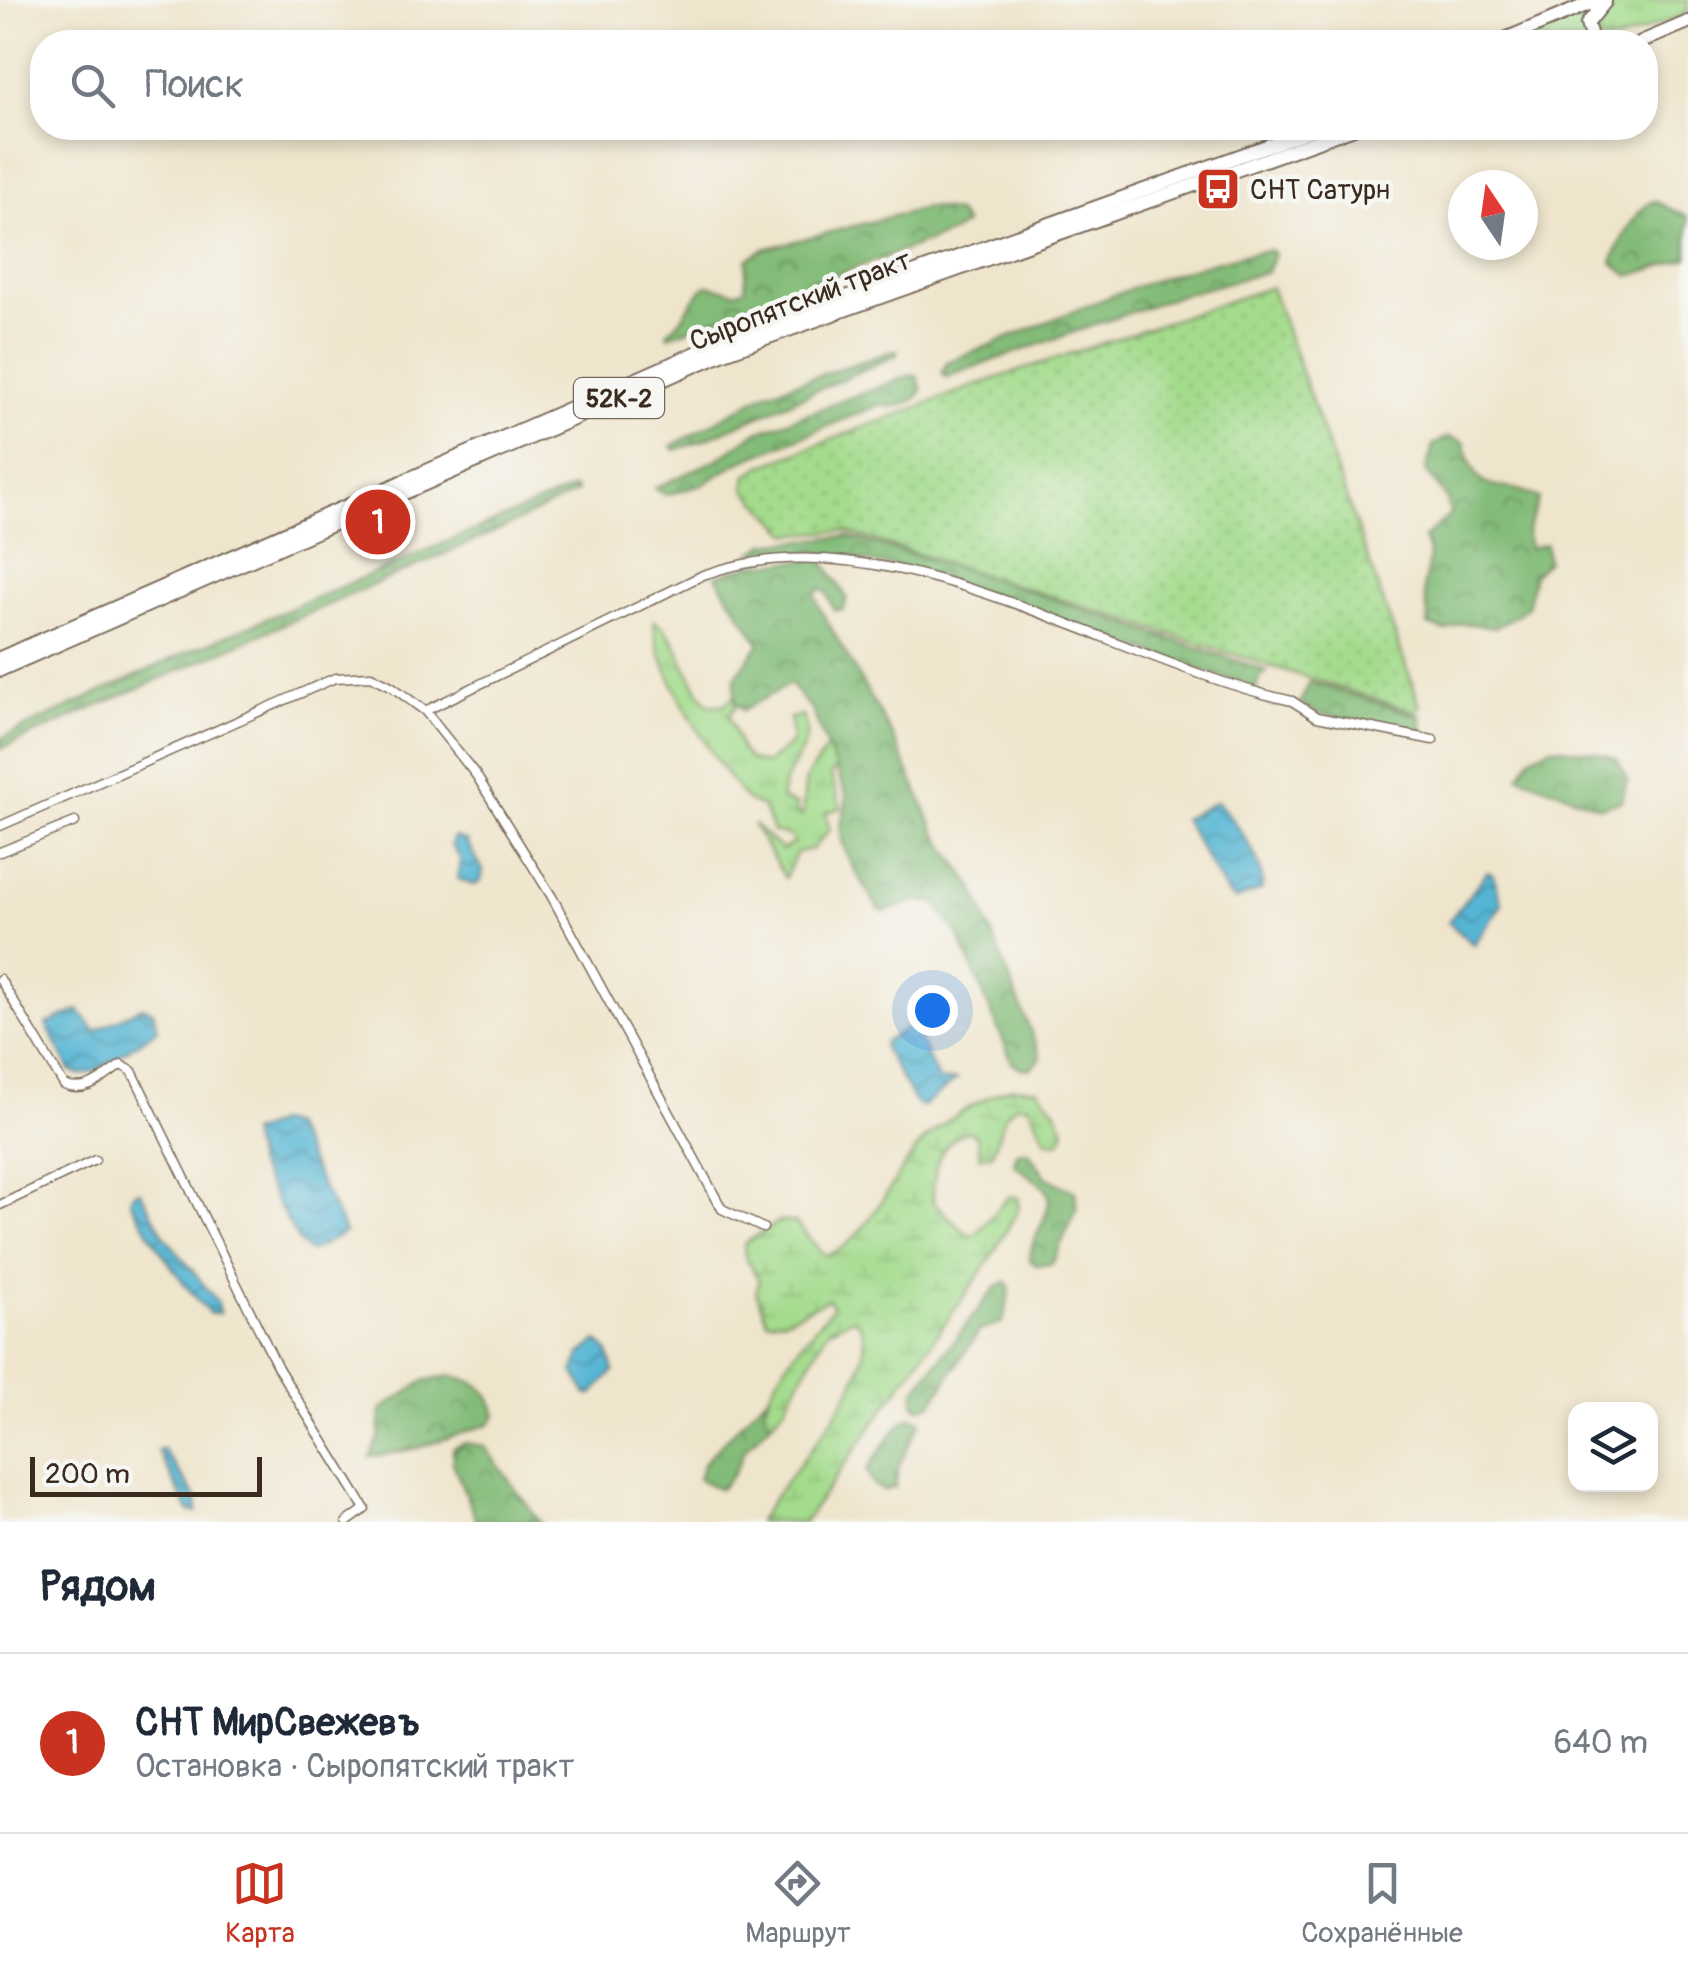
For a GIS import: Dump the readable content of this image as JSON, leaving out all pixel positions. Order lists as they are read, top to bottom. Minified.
{"streets":{"main road":["Сыропятский тракт","52К-2"]},"places":{"bus stop":["СНТ Сатурн"]},"scale_bar":"200 m","north":"top","page":{"search":"Поиск","pins":"1","scale":"200 m","heading":"Рядом","list":[{"mark":"1","name":"СНТ МирСвежевъ","note":"Остановка · Сыропятский тракт","value":"640 m"}],"nav":["Карта","Маршрут","Сохранённые"]}}
